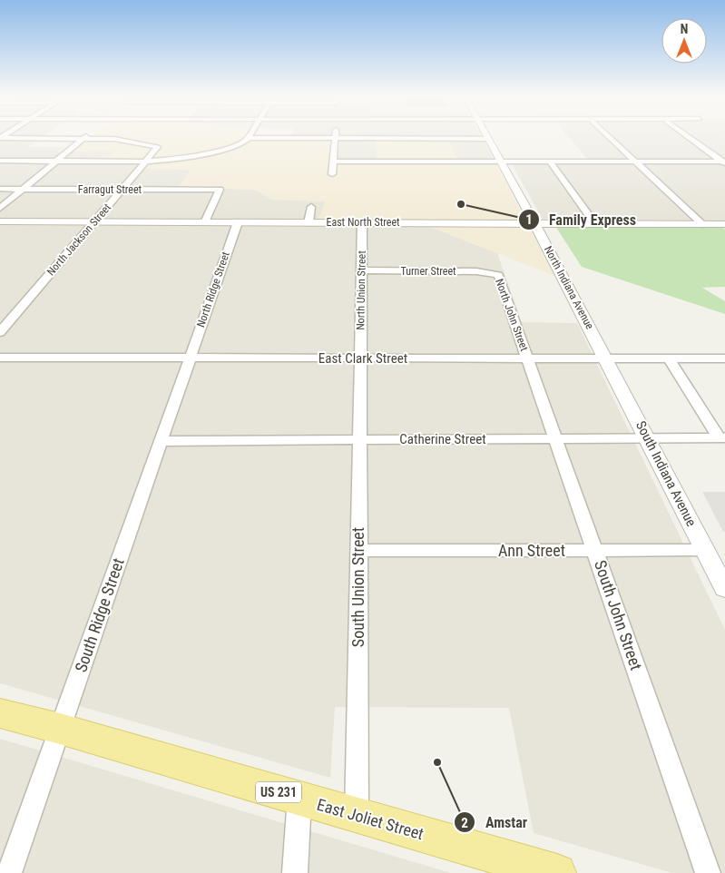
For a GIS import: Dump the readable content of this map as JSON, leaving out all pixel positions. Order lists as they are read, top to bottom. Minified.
{"streets":{"main road":["US 231","East Joliet Street"],"street":["Farragut Street","East North Street","North Jackson Street","Turner Street","North Indiana Avenue","North Ridge Street","North Union Street","North John Street","East Clark Street","Catherine Street","South Indiana Avenue","Ann Street","South Union Street","South Ridge Street","South John Street"]},"crossings":[["Farragut Street","East North Street"],["Farragut Street","North Jackson Street"],["East North Street","North Jackson Street"],["East North Street","North Indiana Avenue"],["East North Street","North Ridge Street"],["East North Street","North Union Street"],["Turner Street","North Union Street"],["Turner Street","North John Street"],["North Indiana Avenue","East Clark Street"],["North Indiana Avenue","South Indiana Avenue"],["North Ridge Street","East Clark Street"],["North Ridge Street","South Ridge Street"],["North Union Street","East Clark Street"],["North Union Street","South Union Street"],["North John Street","East Clark Street"],["North John Street","South John Street"],["East Clark Street","South Indiana Avenue"],["East Clark Street","South Union Street"],["East Clark Street","South Ridge Street"],["East Clark Street","South John Street"],["Catherine Street","South Indiana Avenue"],["Catherine Street","South Union Street"],["Catherine Street","South Ridge Street"],["Catherine Street","South John Street"],["South Indiana Avenue","Ann Street"],["Ann Street","South Union Street"],["Ann Street","South John Street"],["South Union Street","East Joliet Street"],["South Ridge Street","East Joliet Street"]],"places":["Family Express","Amstar"],"north":"top"}
